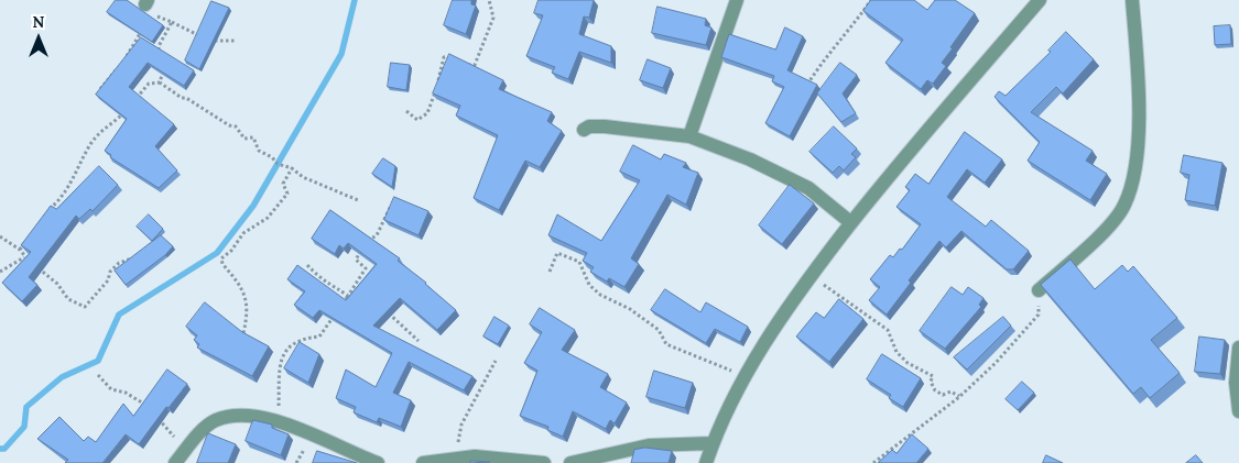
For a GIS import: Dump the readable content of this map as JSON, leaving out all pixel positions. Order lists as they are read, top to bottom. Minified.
{"north":"top"}
